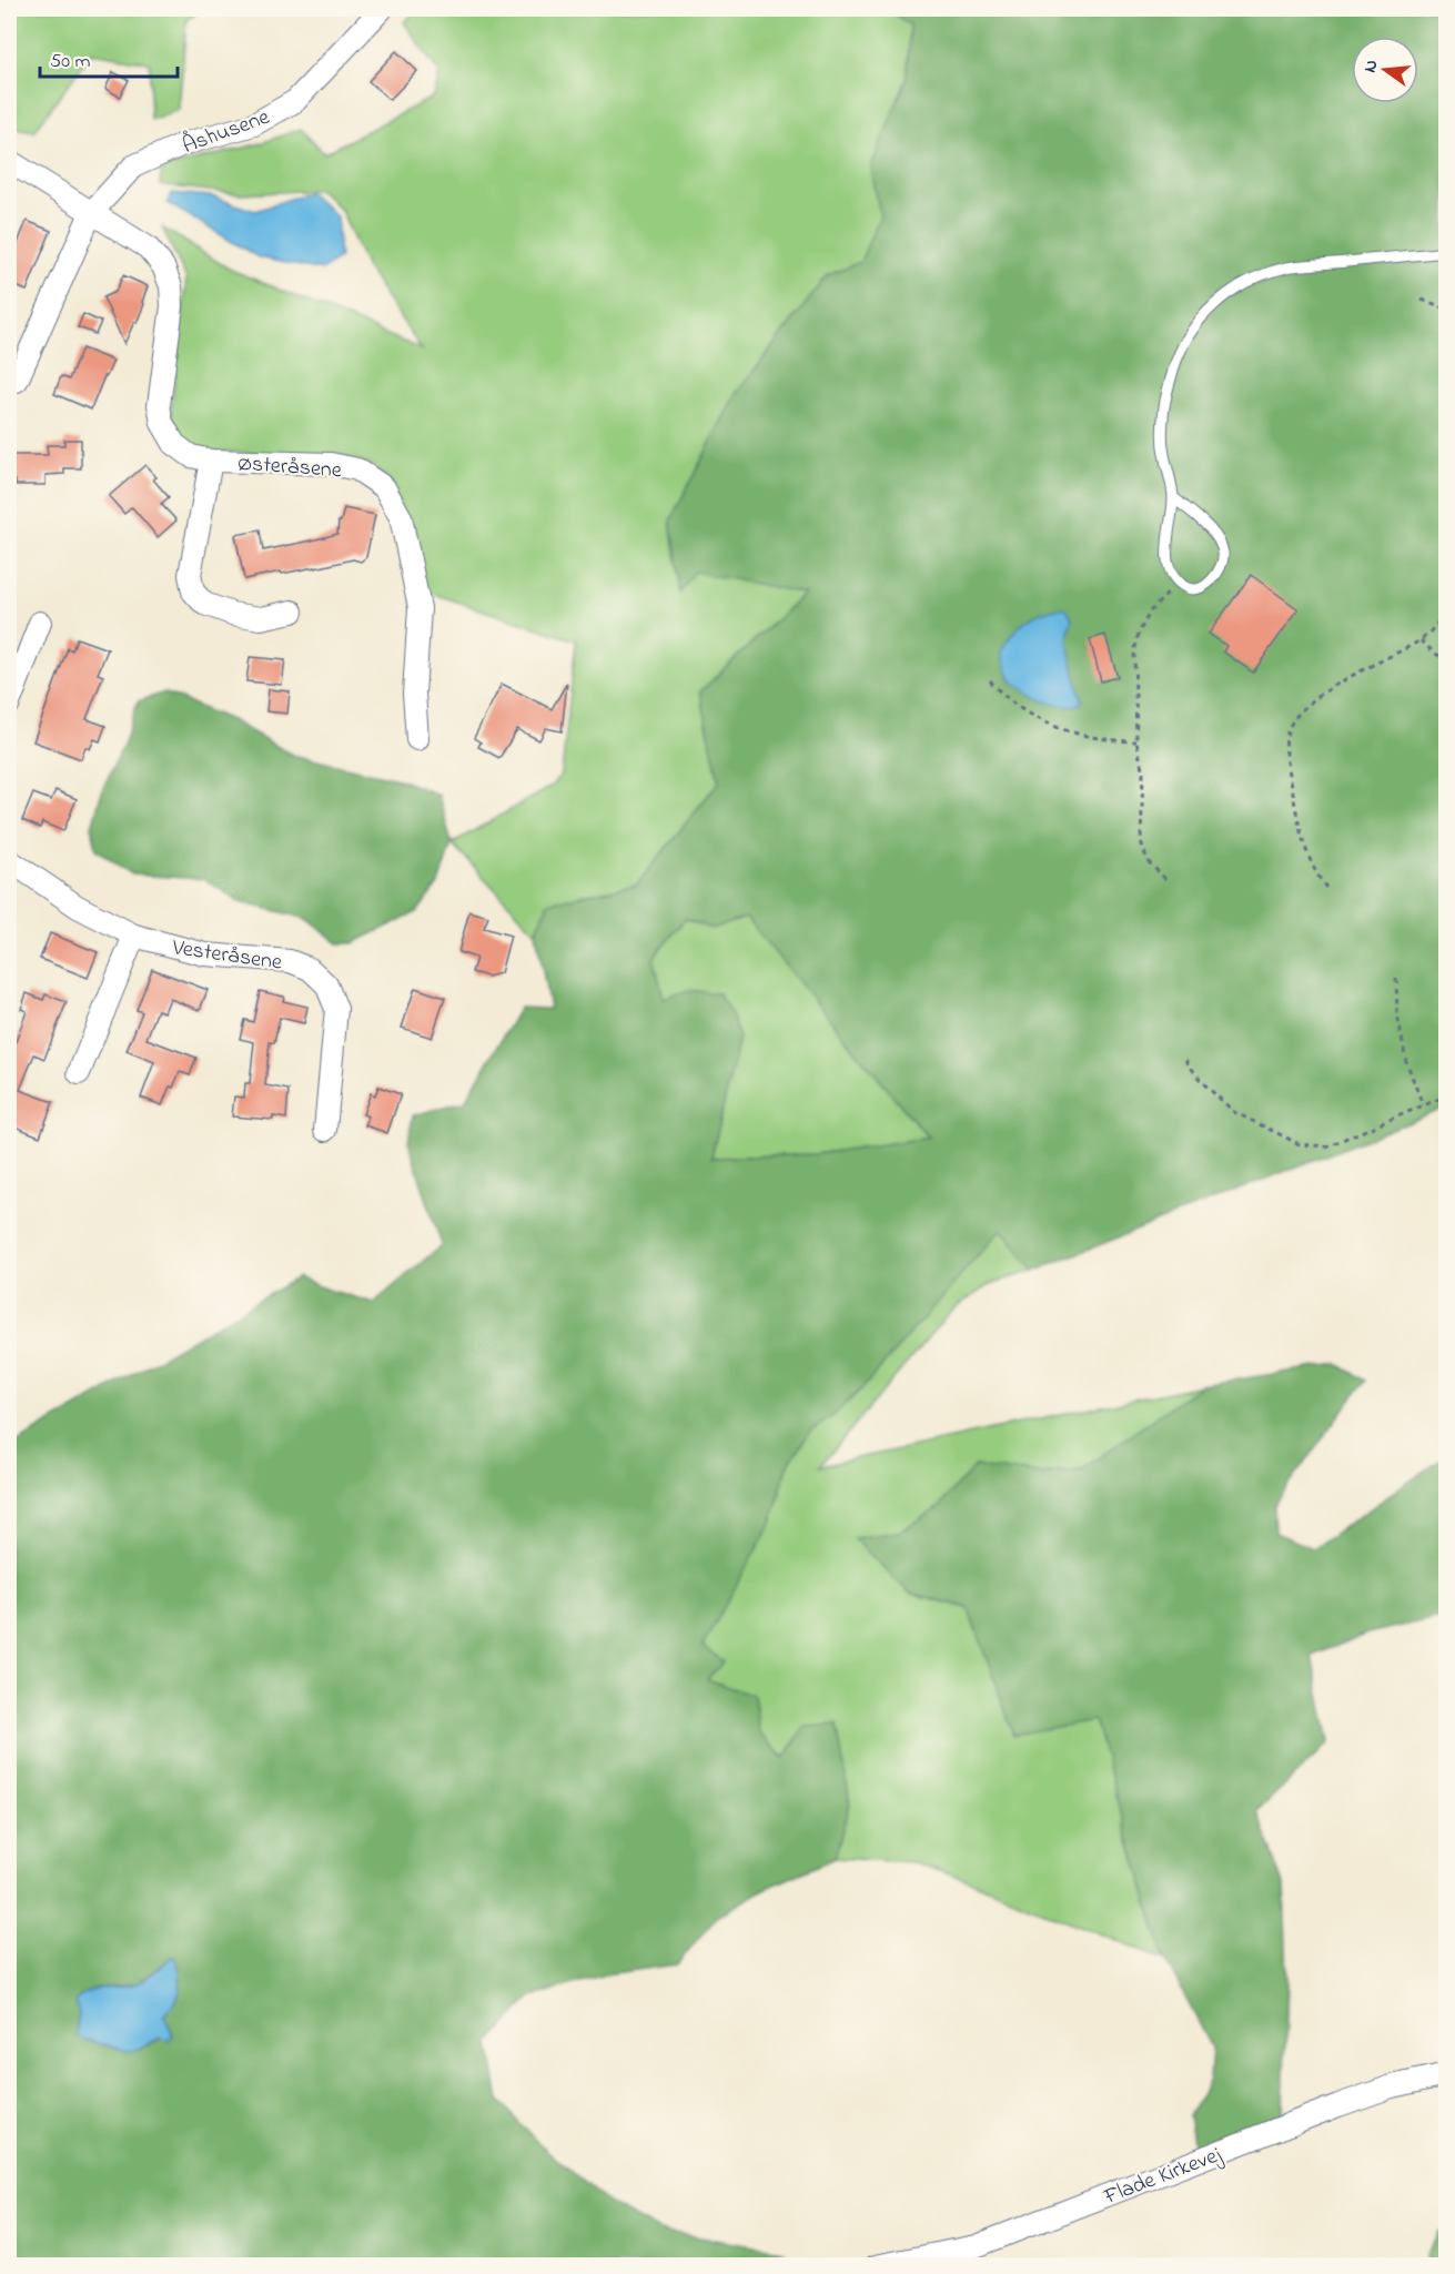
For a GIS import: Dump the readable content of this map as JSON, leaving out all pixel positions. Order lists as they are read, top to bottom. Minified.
{"streets":{"street":["Åshusene","Østeråsene","Vesteråsene","Flade Kirkevej"]},"crossings":[["Åshusene","Østeråsene"]],"scale_bar":"50 m","north":"left"}
